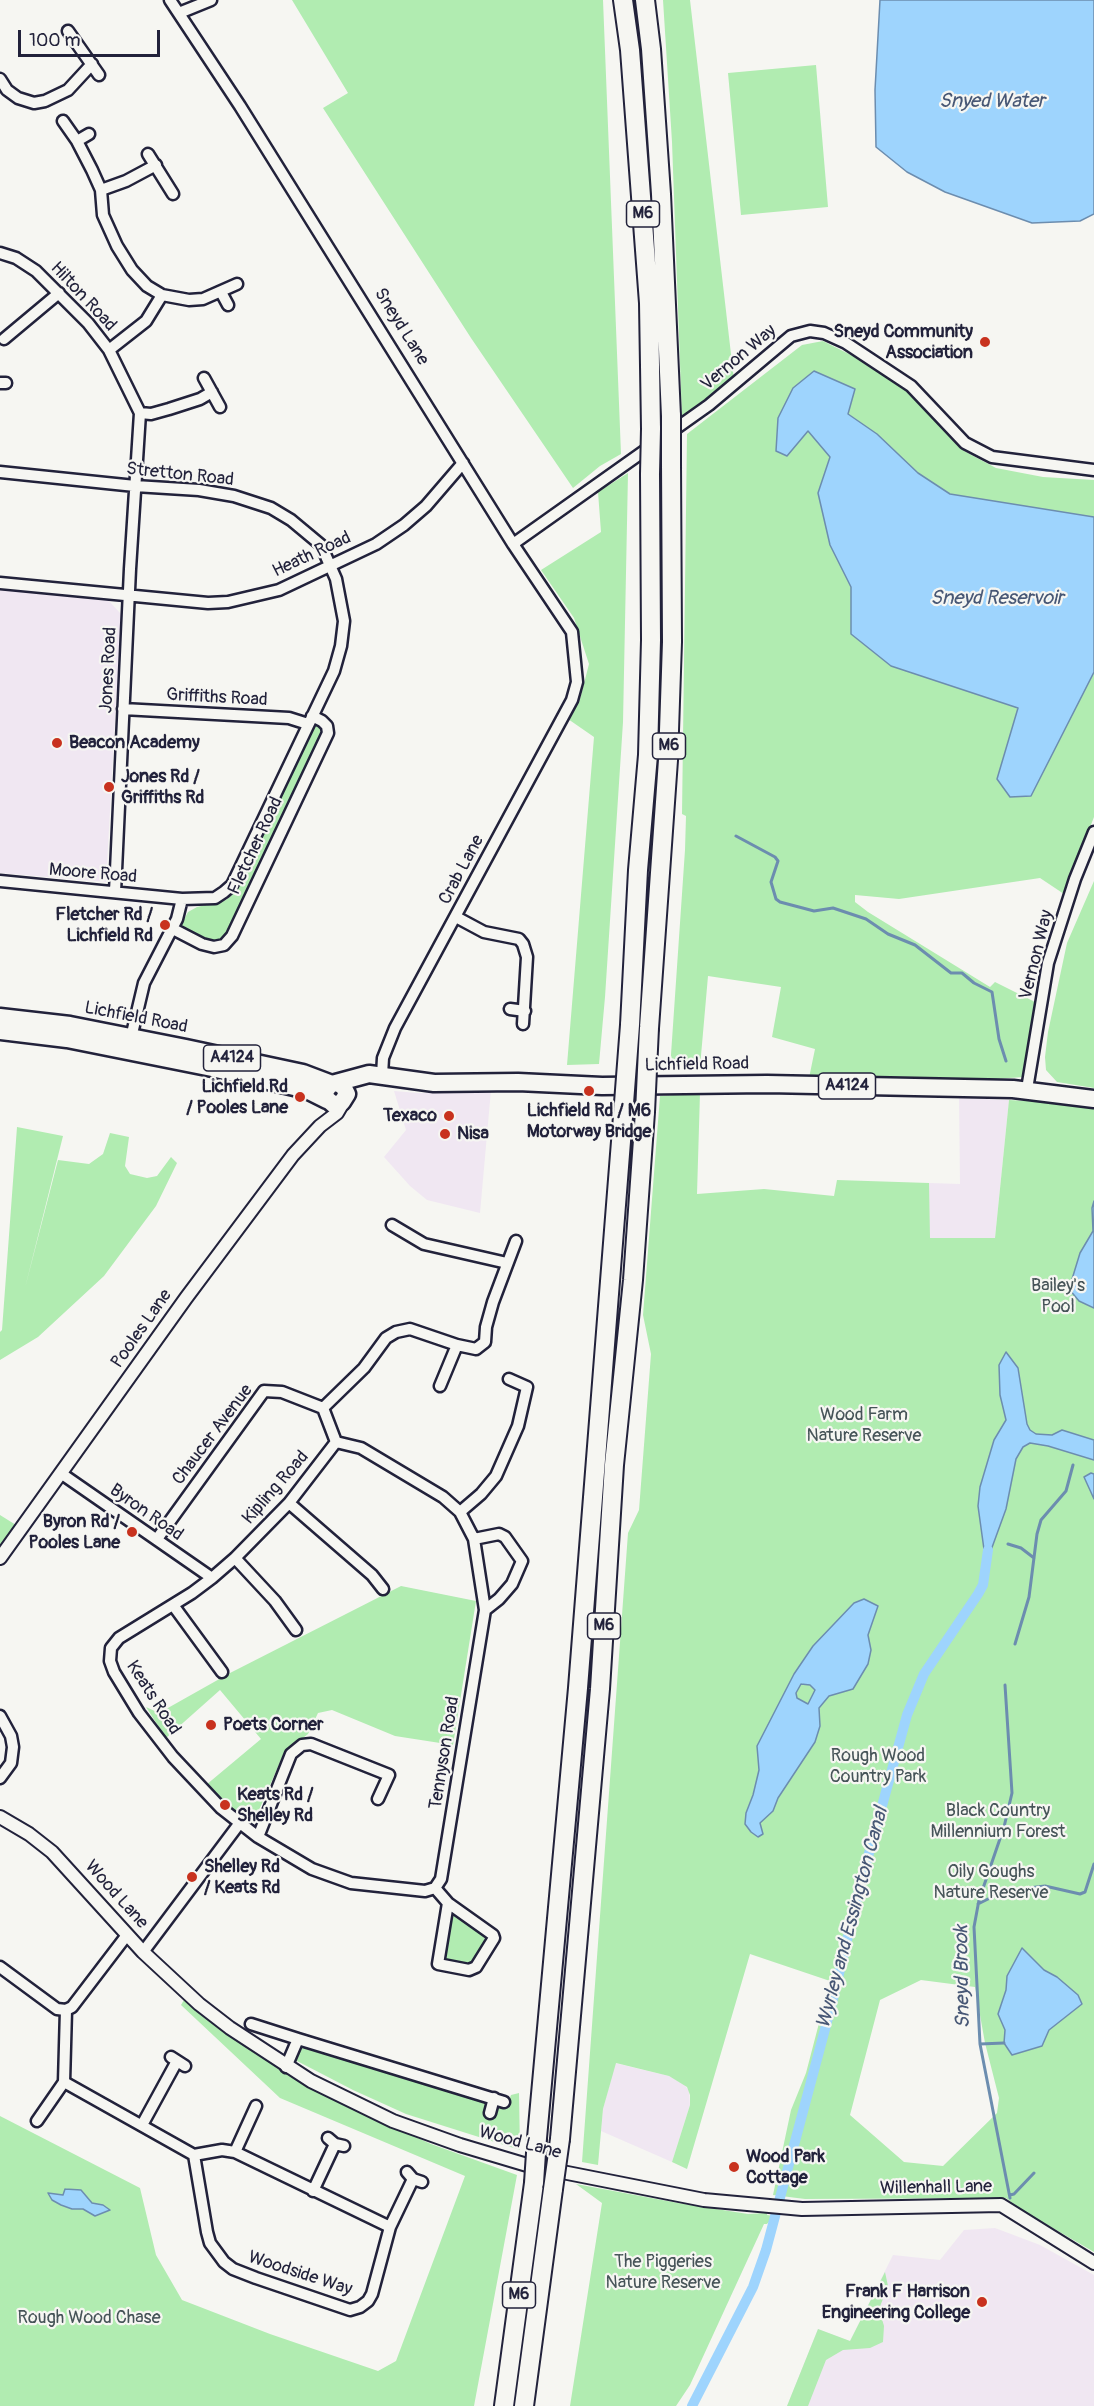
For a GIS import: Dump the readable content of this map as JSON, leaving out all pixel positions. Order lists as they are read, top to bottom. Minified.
{"streets":{"highway":["M6"],"main road":["Lichfield Road","A4124"],"street":["Hilton Road","Sneyd Lane","Vernon Way","Stretton Road","Heath Road","Jones Road","Griffiths Road","Fletcher Road","Crab Lane","Moore Road","Pooles Lane","Chaucer Avenue","Kipling Road","Byron Road","Keats Road","Tennyson Road","Wood Lane","Willenhall Lane","Woodside Way"]},"crossings":[["Sneyd Lane","Vernon Way"],["Sneyd Lane","Heath Road"],["Sneyd Lane","Crab Lane"],["Vernon Way","Lichfield Road"],["Vernon Way","A4124"],["Stretton Road","Heath Road"],["Stretton Road","Jones Road"],["Stretton Road","Fletcher Road"],["Heath Road","Jones Road"],["Heath Road","Fletcher Road"],["Jones Road","Griffiths Road"],["Jones Road","Moore Road"],["Griffiths Road","Fletcher Road"],["Fletcher Road","Moore Road"],["Crab Lane","Lichfield Road"],["Lichfield Road","A4124"],["Lichfield Road","Pooles Lane"],["Pooles Lane","Byron Road"],["Chaucer Avenue","Byron Road"],["Kipling Road","Byron Road"],["Kipling Road","Keats Road"],["Kipling Road","Tennyson Road"],["Byron Road","Keats Road"],["Wood Lane","Willenhall Lane"]],"water":["Snyed Water","Sneyd Reservoir","Wyrley and Essington Canal","Sneyd Brook"],"parks":["Bailey's Pool","Wood Farm Nature Reserve","Rough Wood Country Park","Black Country Millennium Forest","Oily Goughs Nature Reserve","The Piggeries Nature Reserve","Rough Wood Chase"],"places":["Sneyd Community Association","Beacon Academy","Jones Rd / Griffiths Rd","Fletcher Rd / Lichfield Rd","Lichfield Rd / M6 Motorway Bridge","Lichfield Rd / Pooles Lane","Texaco","Nisa","Byron Rd / Pooles Lane","Poets Corner","Keats Rd / Shelley Rd","Shelley Rd / Keats Rd","Wood Park Cottage","Frank F Harrison Engineering College"],"scale_bar":"100 m"}
